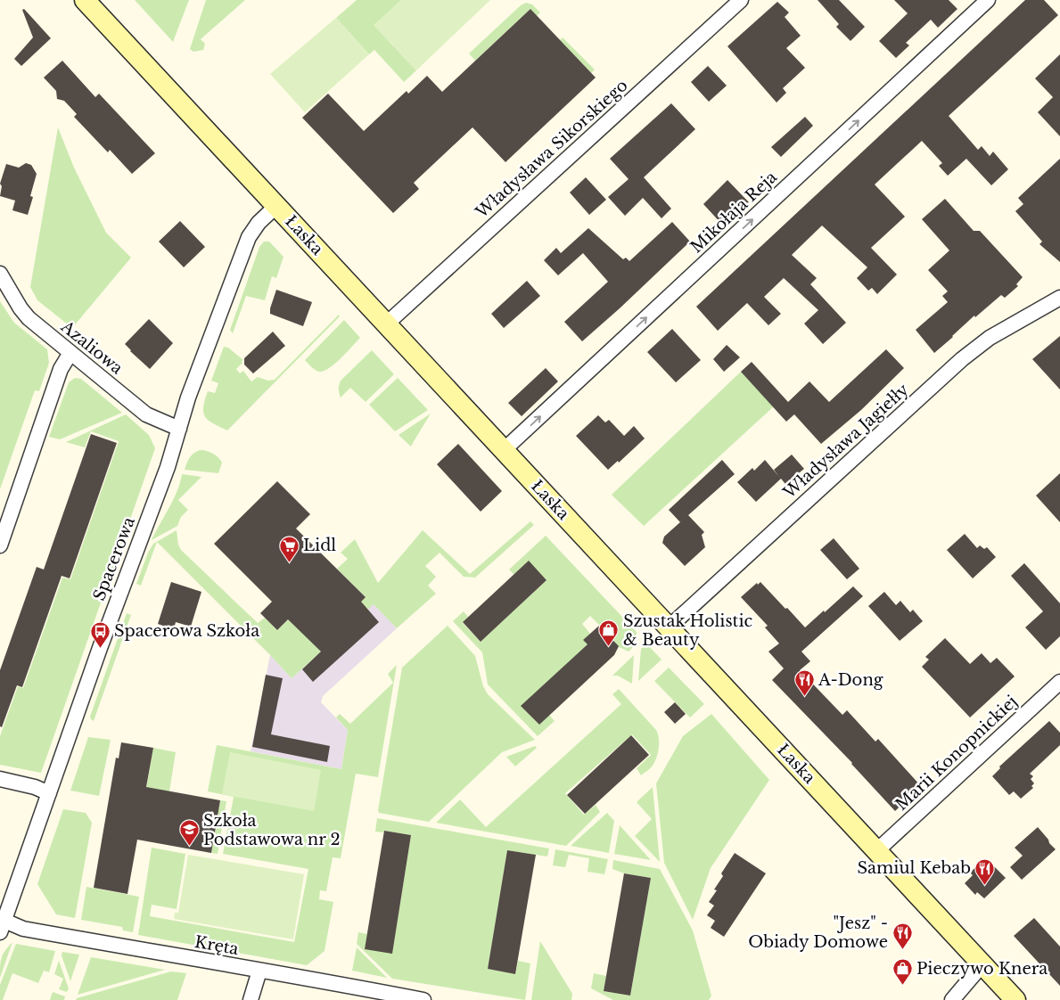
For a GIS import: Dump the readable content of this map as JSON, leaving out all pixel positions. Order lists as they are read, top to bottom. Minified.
{"streets":{"street":["Władysława Sikorskiego","Mikołaja Reja","Łaska","Azaliowa","Władysława Jagiełły","Spacerowa","Marii Konopnickiej","Kręta"]},"crossings":[["Władysława Sikorskiego","Łaska"],["Mikołaja Reja","Łaska"],["Łaska","Władysława Jagiełły"],["Łaska","Spacerowa"],["Łaska","Marii Konopnickiej"],["Azaliowa","Spacerowa"],["Spacerowa","Kręta"]],"one_way":["Mikołaja Reja"],"places":{"supermarket":["Lidl"],"shop":["Szustak Holistic & Beauty","Pieczywo Knera"],"bus stop":["Spacerowa Szkoła"],"restaurant":["A-Dong","Samiul Kebab","\"Jesz\" - Obiady Domowe"],"school or university":["Szkoła Podstawowa nr 2"]}}
